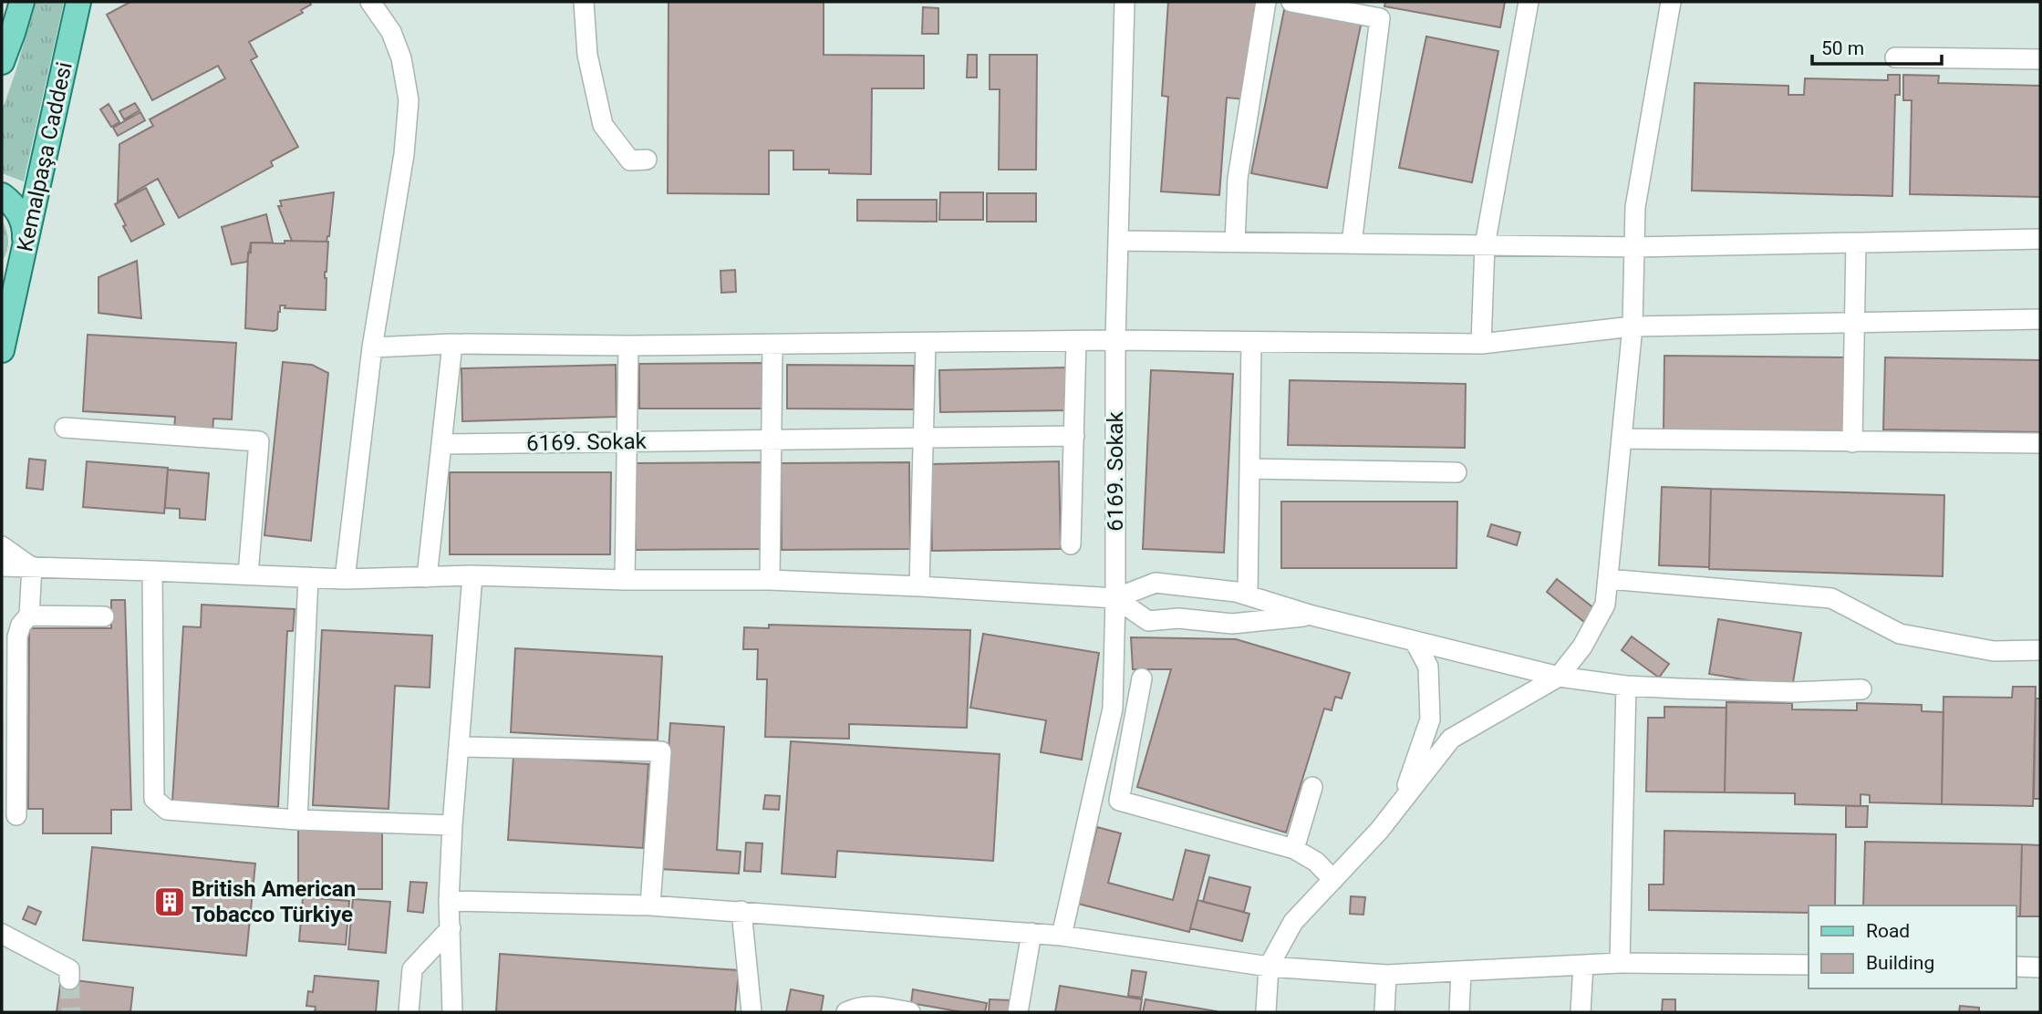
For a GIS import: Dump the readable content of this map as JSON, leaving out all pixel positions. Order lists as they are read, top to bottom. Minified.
{"streets":{"main road":["Kemalpaşa Caddesi"],"street":["6169. Sokak"]},"places":{"building":["British American Tobacco Türkiye"]},"legend":["Road","Building"],"scale_bar":"50 m"}
